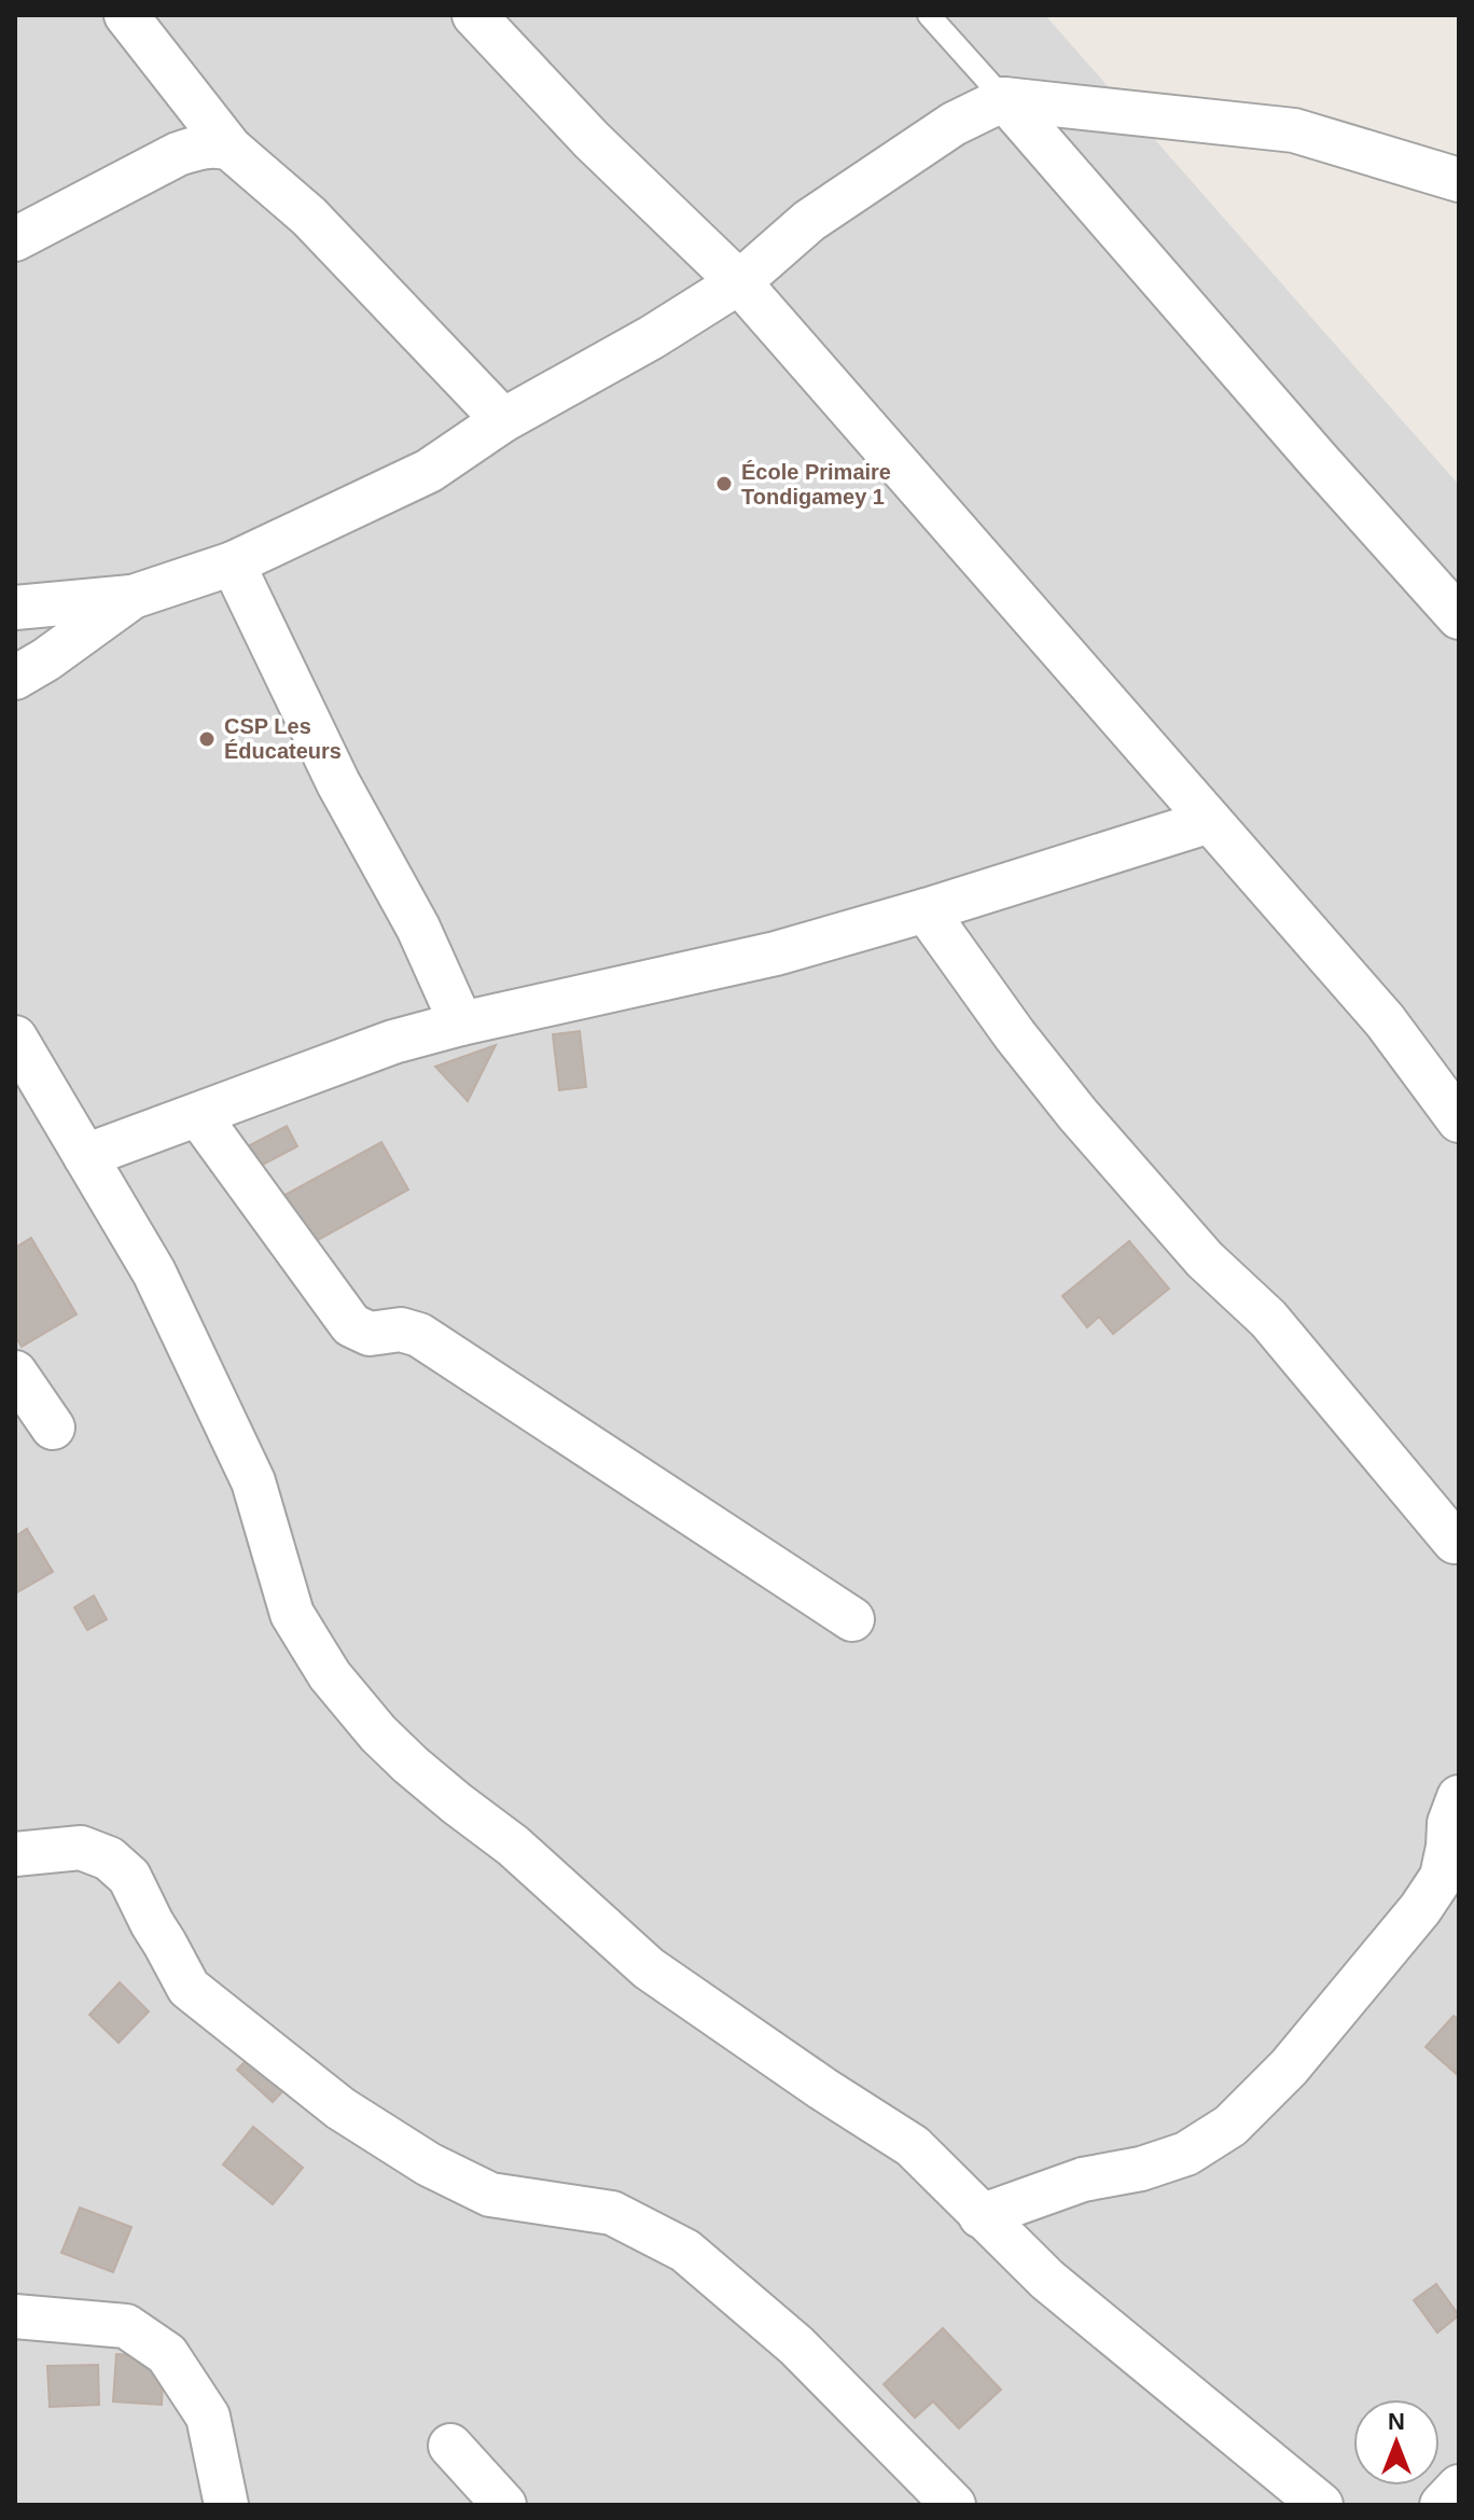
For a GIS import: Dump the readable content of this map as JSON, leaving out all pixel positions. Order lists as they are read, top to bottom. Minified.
{"places":["École Primaire Tondigamey 1","CSP Les Éducateurs"],"north":"top"}
